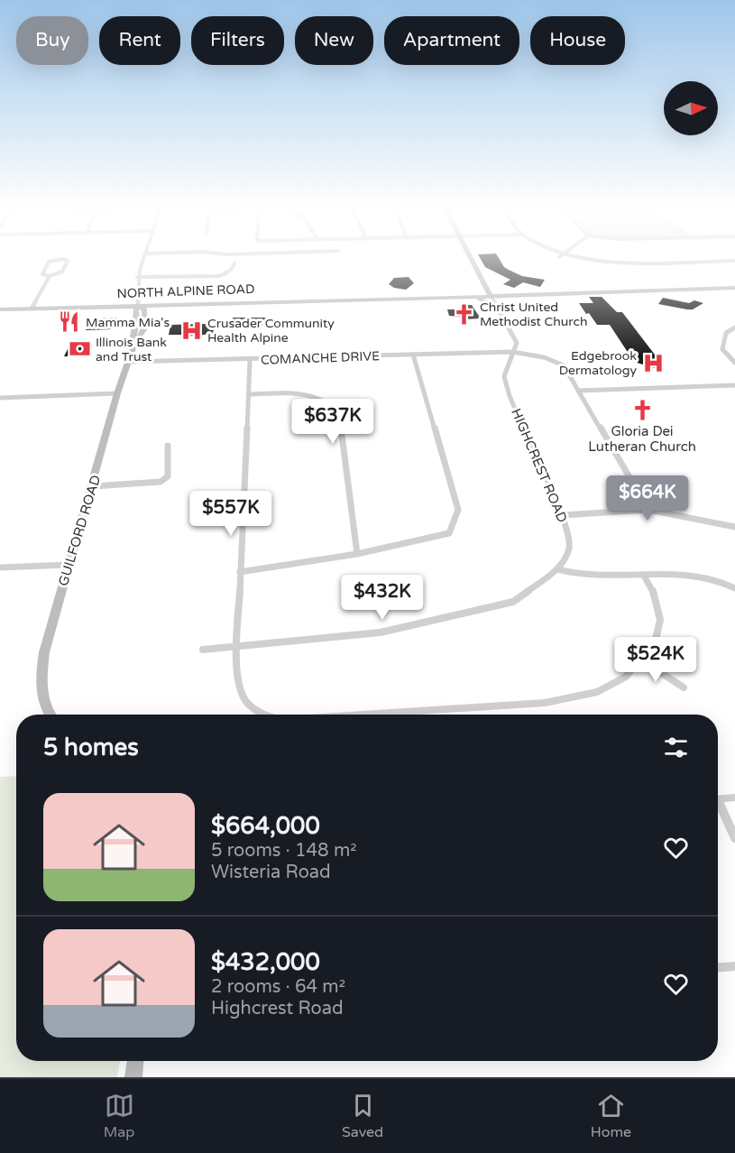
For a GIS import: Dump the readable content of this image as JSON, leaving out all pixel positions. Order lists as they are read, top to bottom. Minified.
{"streets":{"street":["NORTH ALPINE ROAD","COMANCHE DRIVE","HIGHCREST ROAD","GUILFORD ROAD"]},"crossings":[["NORTH ALPINE ROAD","HIGHCREST ROAD"],["NORTH ALPINE ROAD","GUILFORD ROAD"],["COMANCHE DRIVE","HIGHCREST ROAD"],["COMANCHE DRIVE","GUILFORD ROAD"]],"places":{"church":["Christ United Methodist Church","Gloria Dei Lutheran Church"],"restaurant":["Mamma Mia's"],"hospital":["Crusader Community Health Alpine","Edgebrook Dermatology"],"bank":["Illinois Bank and Trust"]},"north":"right","page":{"chip":["Buy","Rent","Filters","New","Apartment","House"],"price":["$637K","$664K","$557K","$432K","$524K"],"heading":"5 homes","list":[{"name":"$664,000","note":"5 rooms · 148 m² · Wisteria Road"},{"name":"$432,000","note":"2 rooms · 64 m² · Highcrest Road"}],"tabs":["Map","Saved","Home"]}}
